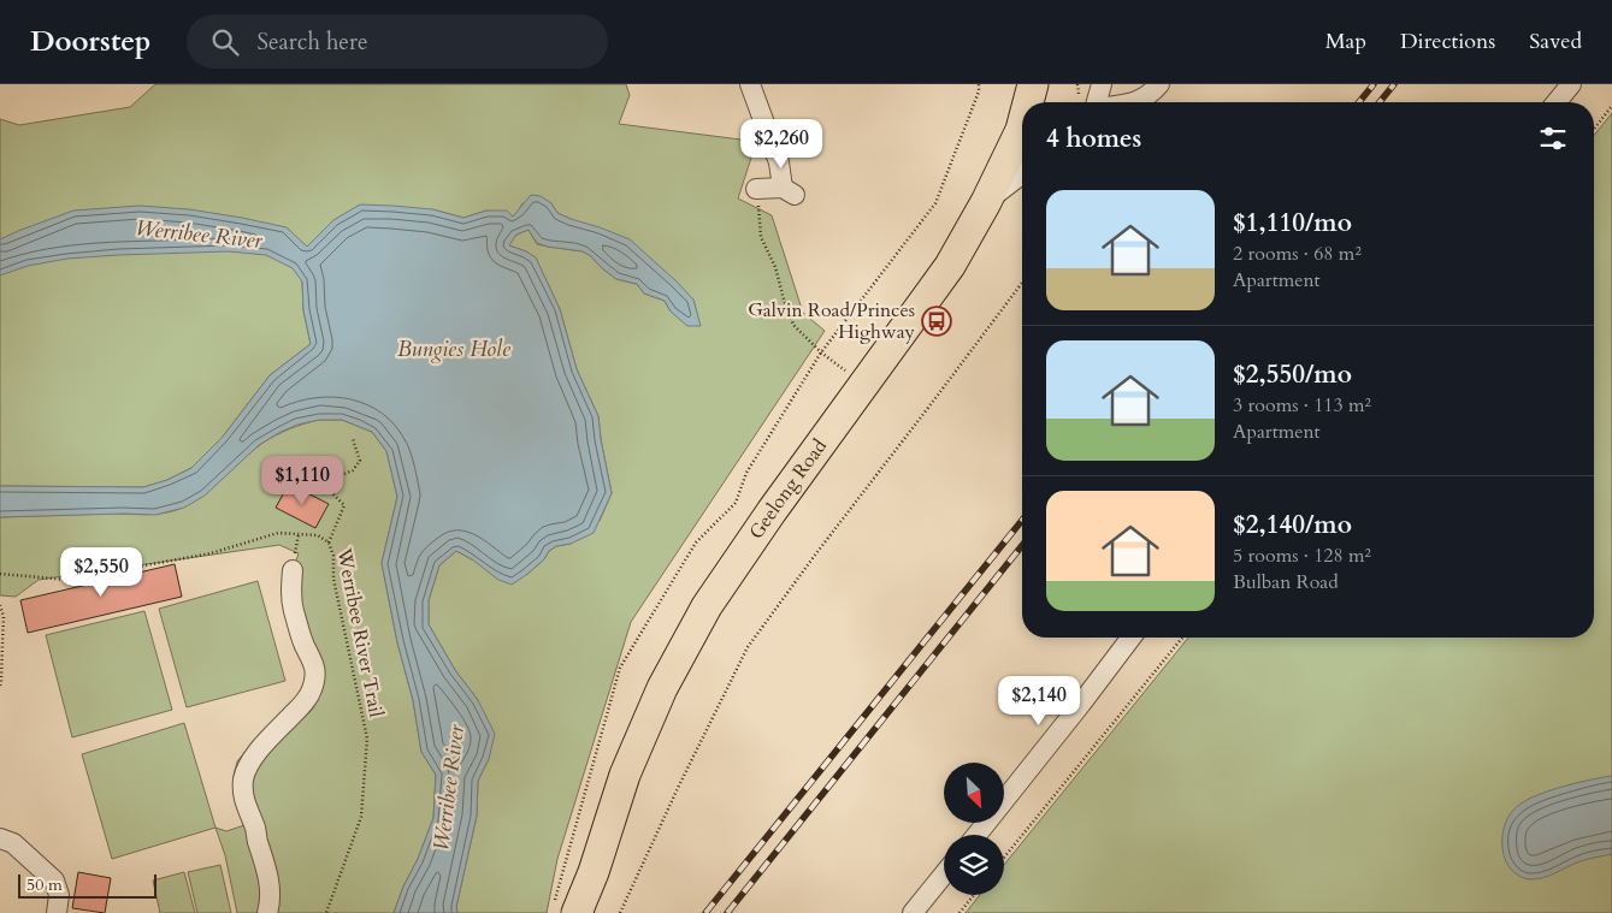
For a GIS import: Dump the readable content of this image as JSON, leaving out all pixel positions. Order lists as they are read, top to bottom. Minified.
{"streets":{"highway":["Geelong Road"],"path":["Werribee River Trail"]},"water":["Werribee River","Bungies Hole"],"places":{"bus stop":["Galvin Road/Princes Highway"]},"scale_bar":"50 m","north":"bottom right","page":{"header":"Doorstep","search":"Search here","nav":["Map","Directions","Saved"],"heading":"4 homes","price":["$2,260","$1,110","$2,550","$2,140"],"list":[{"name":"$1,110/mo","note":"2 rooms · 68 m² · Apartment"},{"name":"$2,550/mo","note":"3 rooms · 113 m² · Apartment"},{"name":"$2,140/mo","note":"5 rooms · 128 m² · Bulban Road"}],"scale":"50 m"}}
